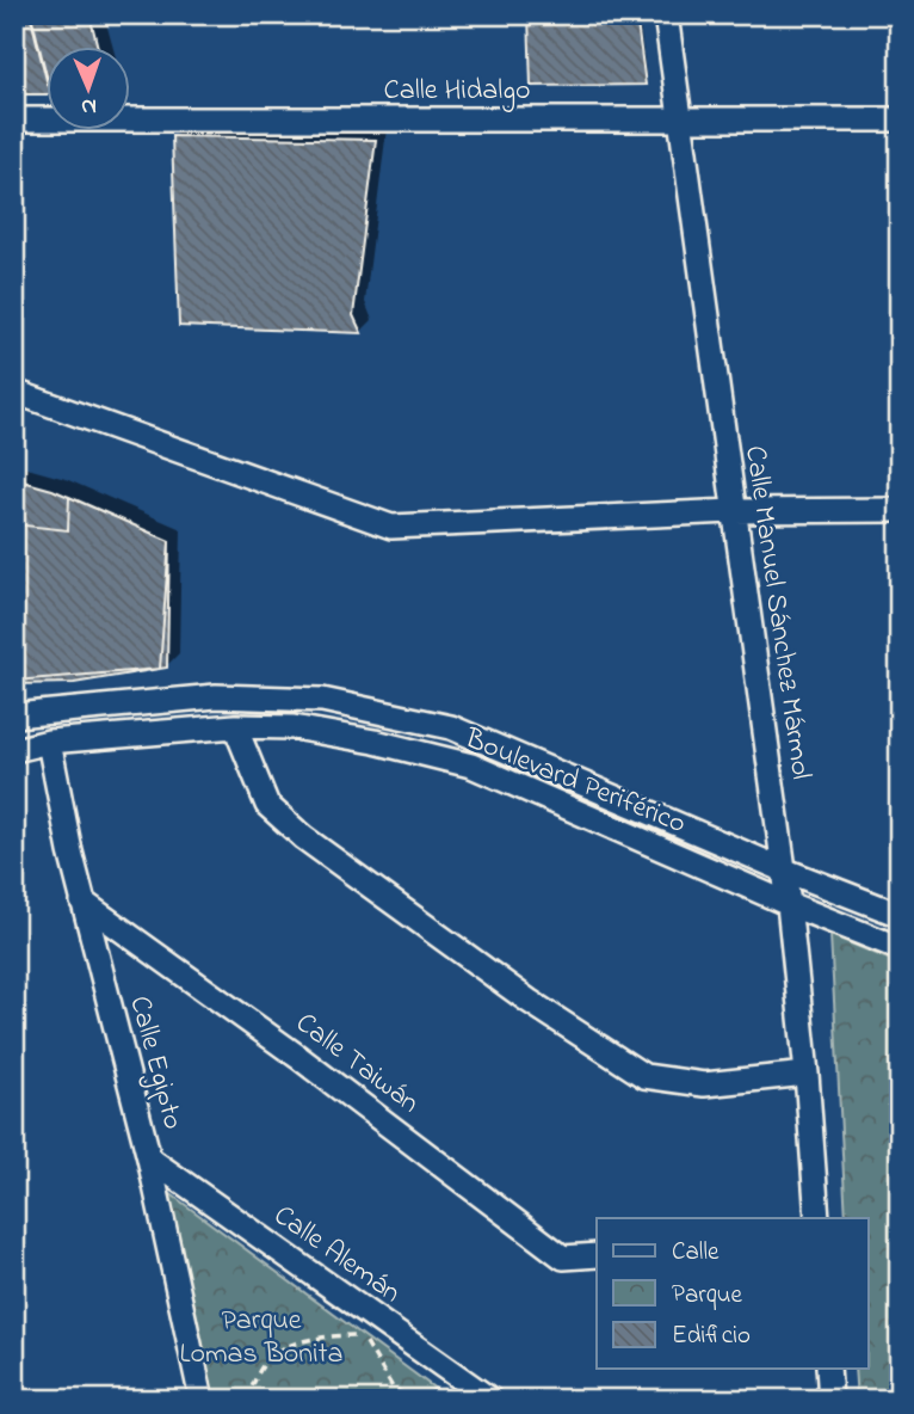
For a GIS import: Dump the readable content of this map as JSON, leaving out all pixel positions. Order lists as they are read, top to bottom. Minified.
{"streets":{"street":["Calle Hidalgo","Calle Manuel Sánchez Mármol","Boulevard Periférico","Calle Egipto","Calle Taiwán","Calle Alemán"]},"crossings":[["Calle Hidalgo","Calle Manuel Sánchez Mármol"],["Calle Manuel Sánchez Mármol","Boulevard Periférico"],["Boulevard Periférico","Calle Egipto"],["Calle Egipto","Calle Taiwán"],["Calle Egipto","Calle Alemán"]],"parks":["Parque Lomas Bonita"],"legend":["Calle","Parque","Edificio"],"north":"bottom"}
